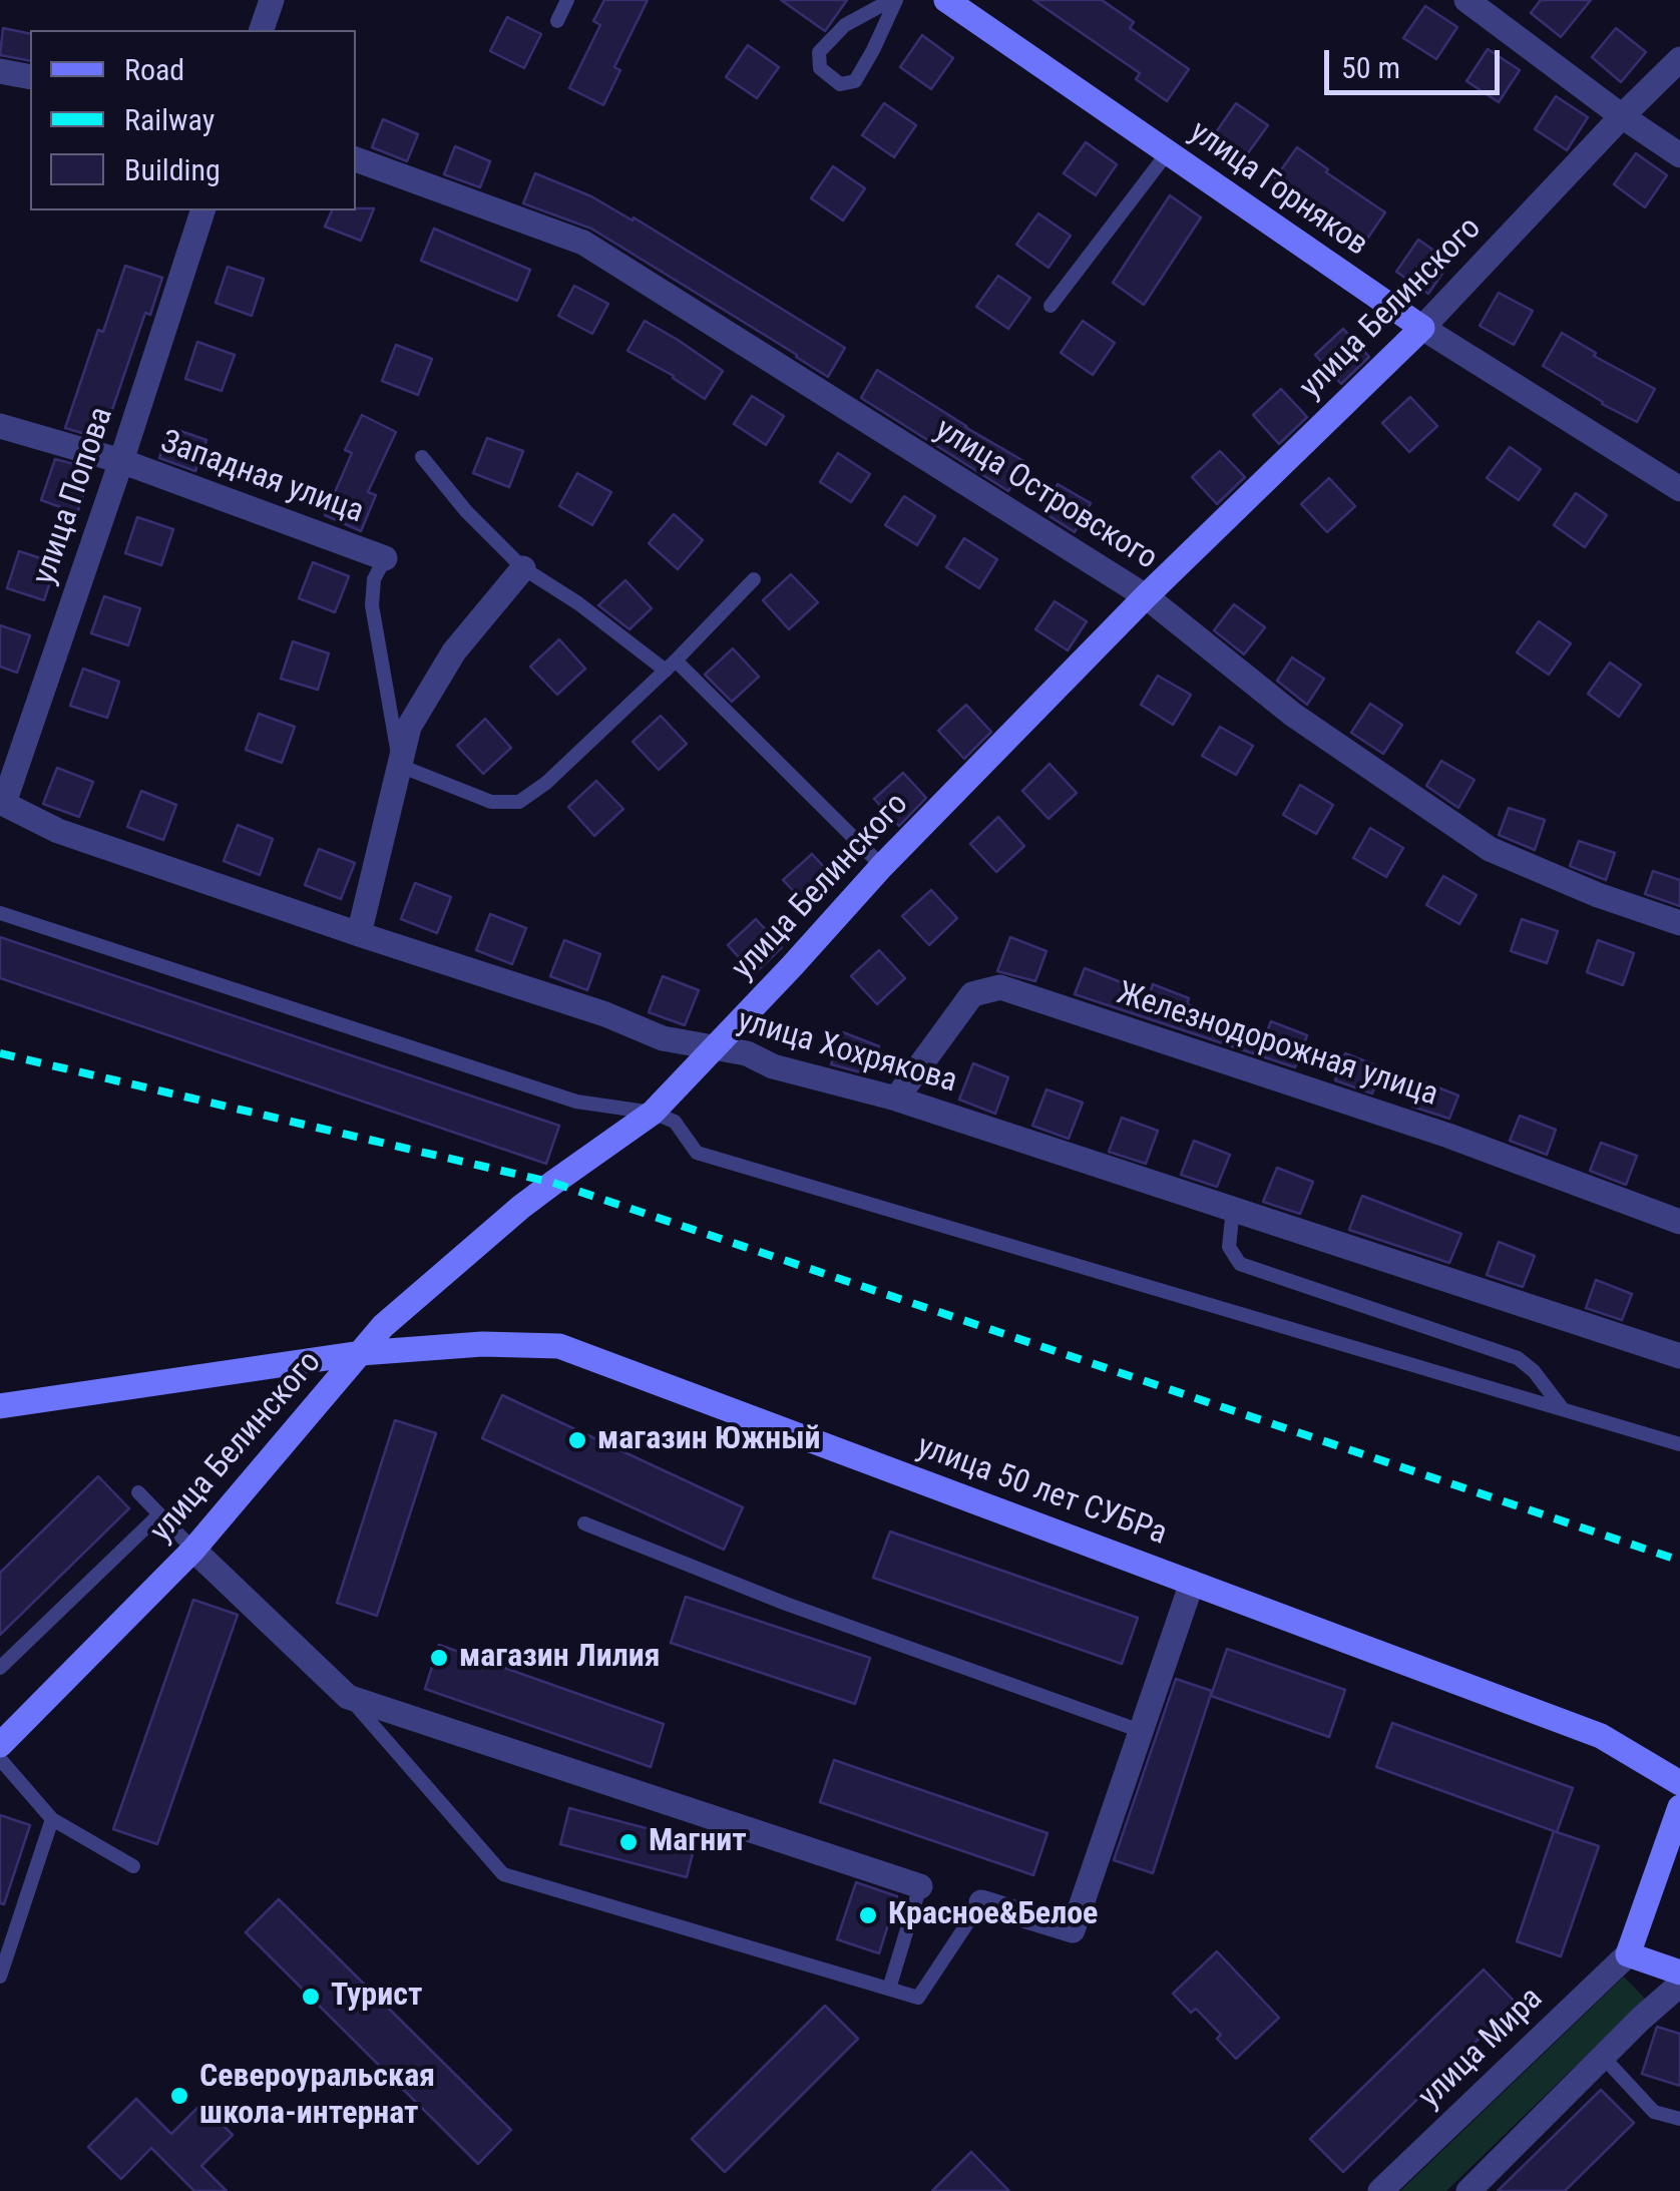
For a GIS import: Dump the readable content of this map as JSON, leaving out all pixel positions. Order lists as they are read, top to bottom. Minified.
{"streets":{"street":["улица Горняков","улица Белинского","Западная улица","улица Островского","улица Попова","Железнодорожная улица","улица Хохрякова","улица 50 лет СУБРа","улица Мира"]},"crossings":[["улица Горняков","улица Белинского"],["улица Белинского","улица Островского"],["улица Белинского","улица Хохрякова"],["улица Белинского","улица 50 лет СУБРа"],["Западная улица","улица Попова"],["улица Попова","улица Хохрякова"],["Железнодорожная улица","улица Хохрякова"]],"places":["магазин Южный","магазин Лилия","Магнит","Красное&Белое","Турист","Североуральская школа-интернат"],"legend":["Road","Railway","Building"],"scale_bar":"50 m"}
